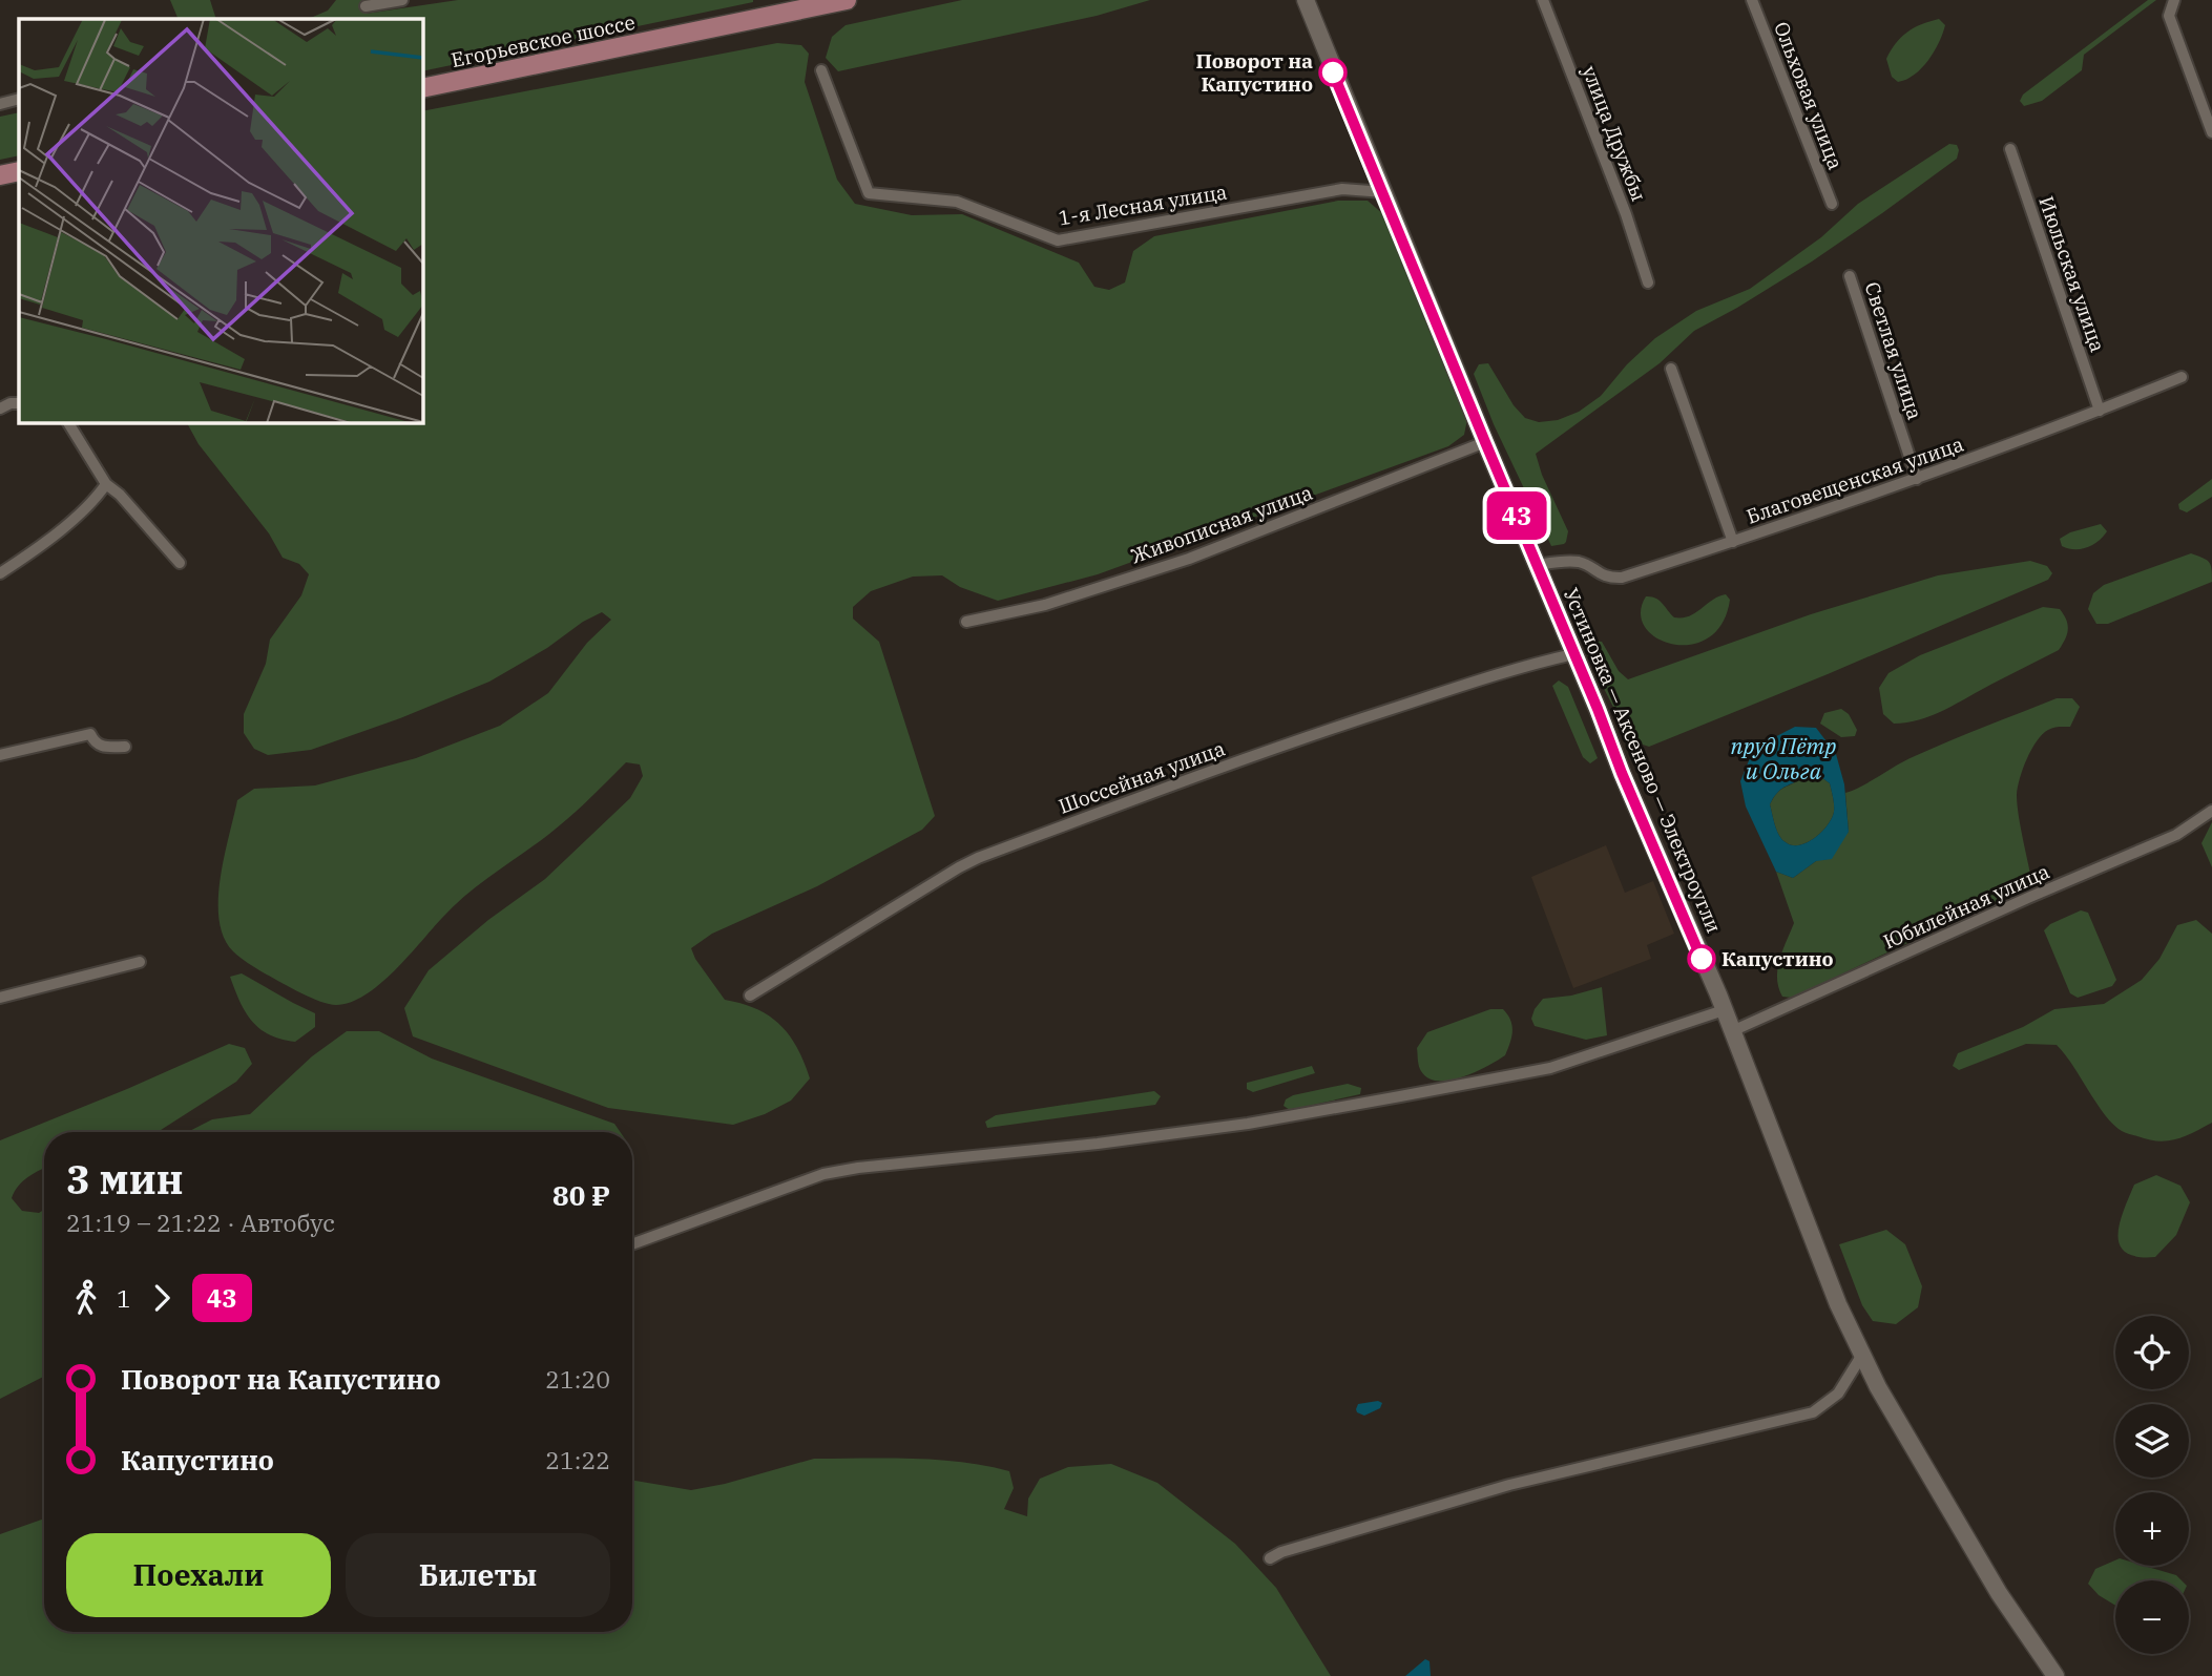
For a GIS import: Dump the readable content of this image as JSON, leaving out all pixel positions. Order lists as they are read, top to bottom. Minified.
{"streets":{"main road":["Егорьевское шоссе","Устиновка — Аксеново — Электроугли"],"street":["Ольховая улица","улица Дружбы","1-я Лесная улица","Июльская улица","Светлая улица","Благовещенская улица","Живописная улица","Шоссейная улица","Юбилейная улица"]},"crossings":[["1-я Лесная улица","Устиновка — Аксеново — Электроугли"],["Июльская улица","Благовещенская улица"],["Светлая улица","Благовещенская улица"],["Благовещенская улица","Устиновка — Аксеново — Электроугли"],["Живописная улица","Устиновка — Аксеново — Электроугли"],["Устиновка — Аксеново — Электроугли","Шоссейная улица"],["Устиновка — Аксеново — Электроугли","Юбилейная улица"]],"water":["пруд Пётр и Ольга"],"places":["Поворот на Капустино","Капустино"],"lines":["bus line 43"],"page":{"on_map":"43","heading":["3 мин","21:19 – 21:22 · Автобус","80 ₽"],"legs":["1","43"],"map_buttons":["+","−"],"list":[{"name":"Поворот на Капустино","value":"21:20"},{"name":"Капустино","value":"21:22"}],"buttons":["Поехали","Билеты"]}}
